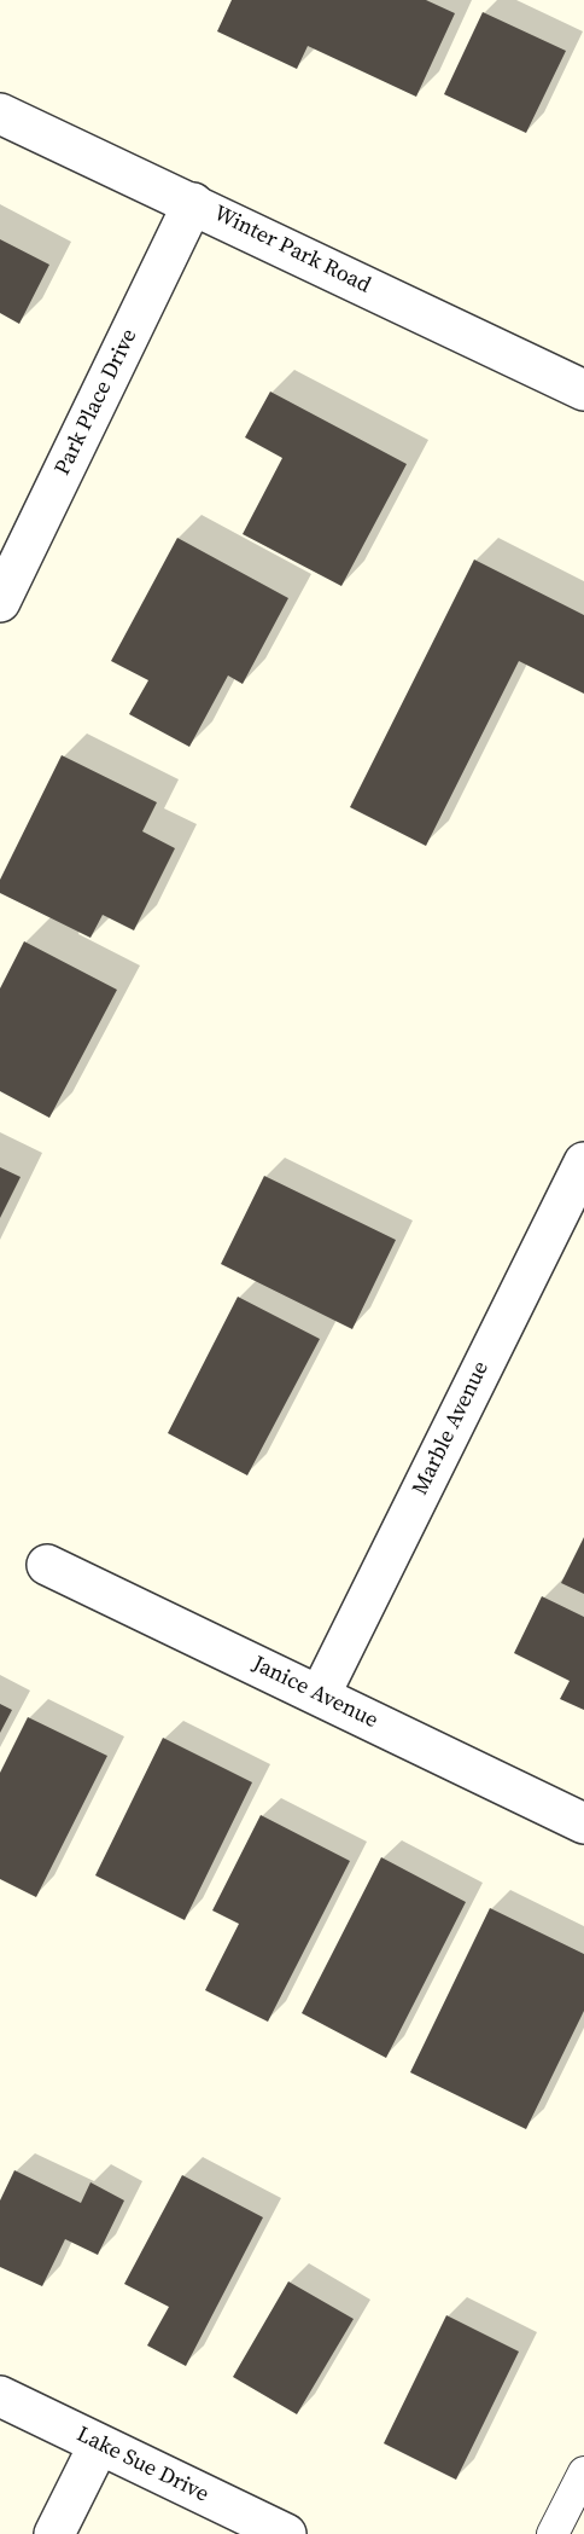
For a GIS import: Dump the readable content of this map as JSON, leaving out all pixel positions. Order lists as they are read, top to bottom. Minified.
{"streets":{"street":["Winter Park Road","Park Place Drive","Marble Avenue","Janice Avenue","Lake Sue Drive"]},"crossings":[["Winter Park Road","Park Place Drive"],["Marble Avenue","Janice Avenue"]]}
